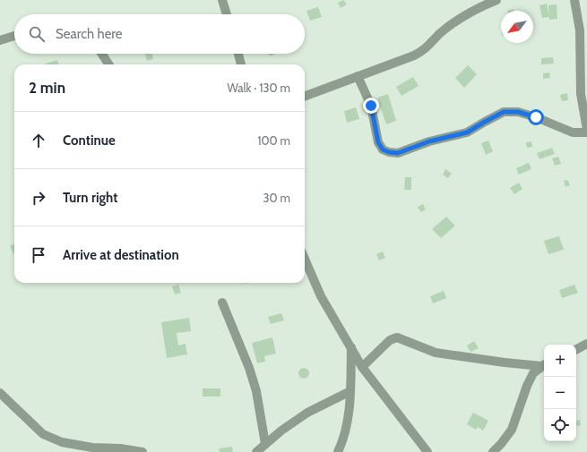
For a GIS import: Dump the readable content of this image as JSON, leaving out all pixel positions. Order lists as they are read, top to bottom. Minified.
{"north":"bottom left","page":{"search":"Search here","heading":["2 min","Walk · 130 m"],"list":[["Continue","100 m"],["Turn right","30 m"],"Arrive at destination"],"map_buttons":["+","−"]}}
